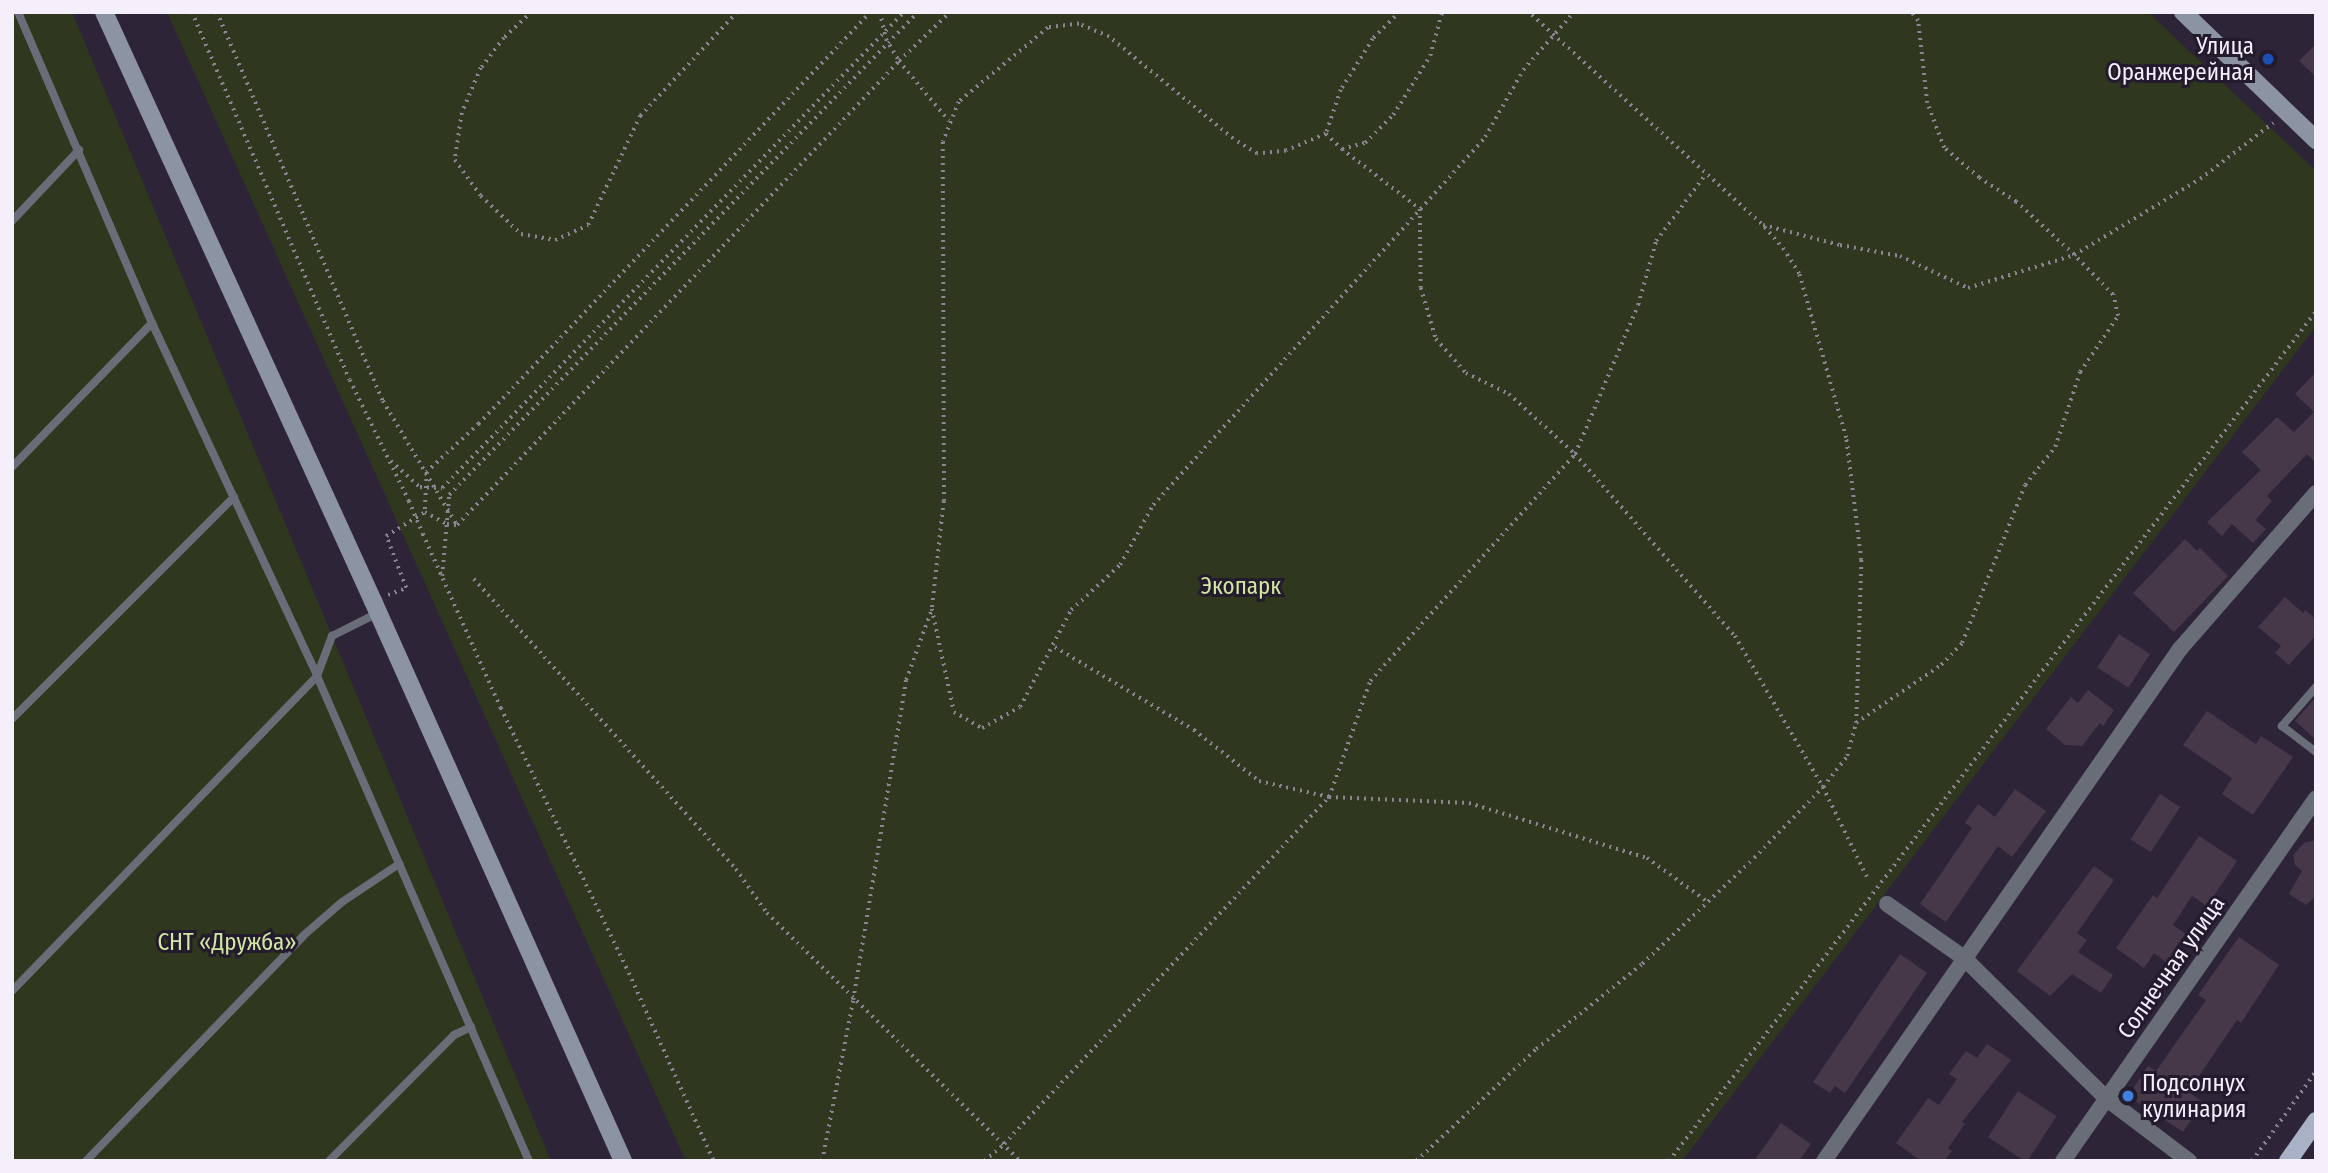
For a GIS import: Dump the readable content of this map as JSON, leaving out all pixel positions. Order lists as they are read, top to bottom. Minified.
{"streets":{"street":["Солнечная улица"]},"parks":["Экопарк","СНТ «Дружба»"],"places":["Улица Оранжерейная","Подсолнух кулинария"]}
